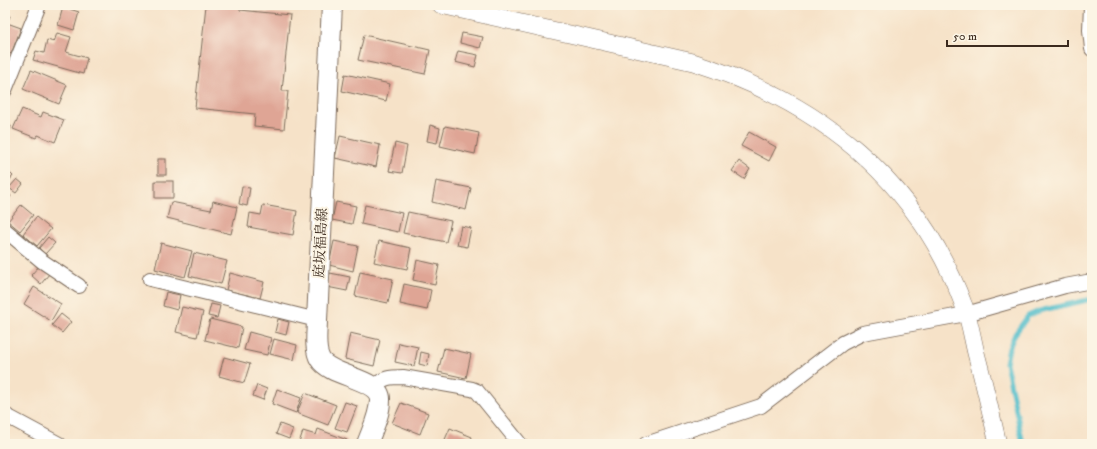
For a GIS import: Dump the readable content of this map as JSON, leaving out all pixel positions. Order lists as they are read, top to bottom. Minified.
{"streets":{"main road":["庭坂福島線"]},"scale_bar":"50 m"}
